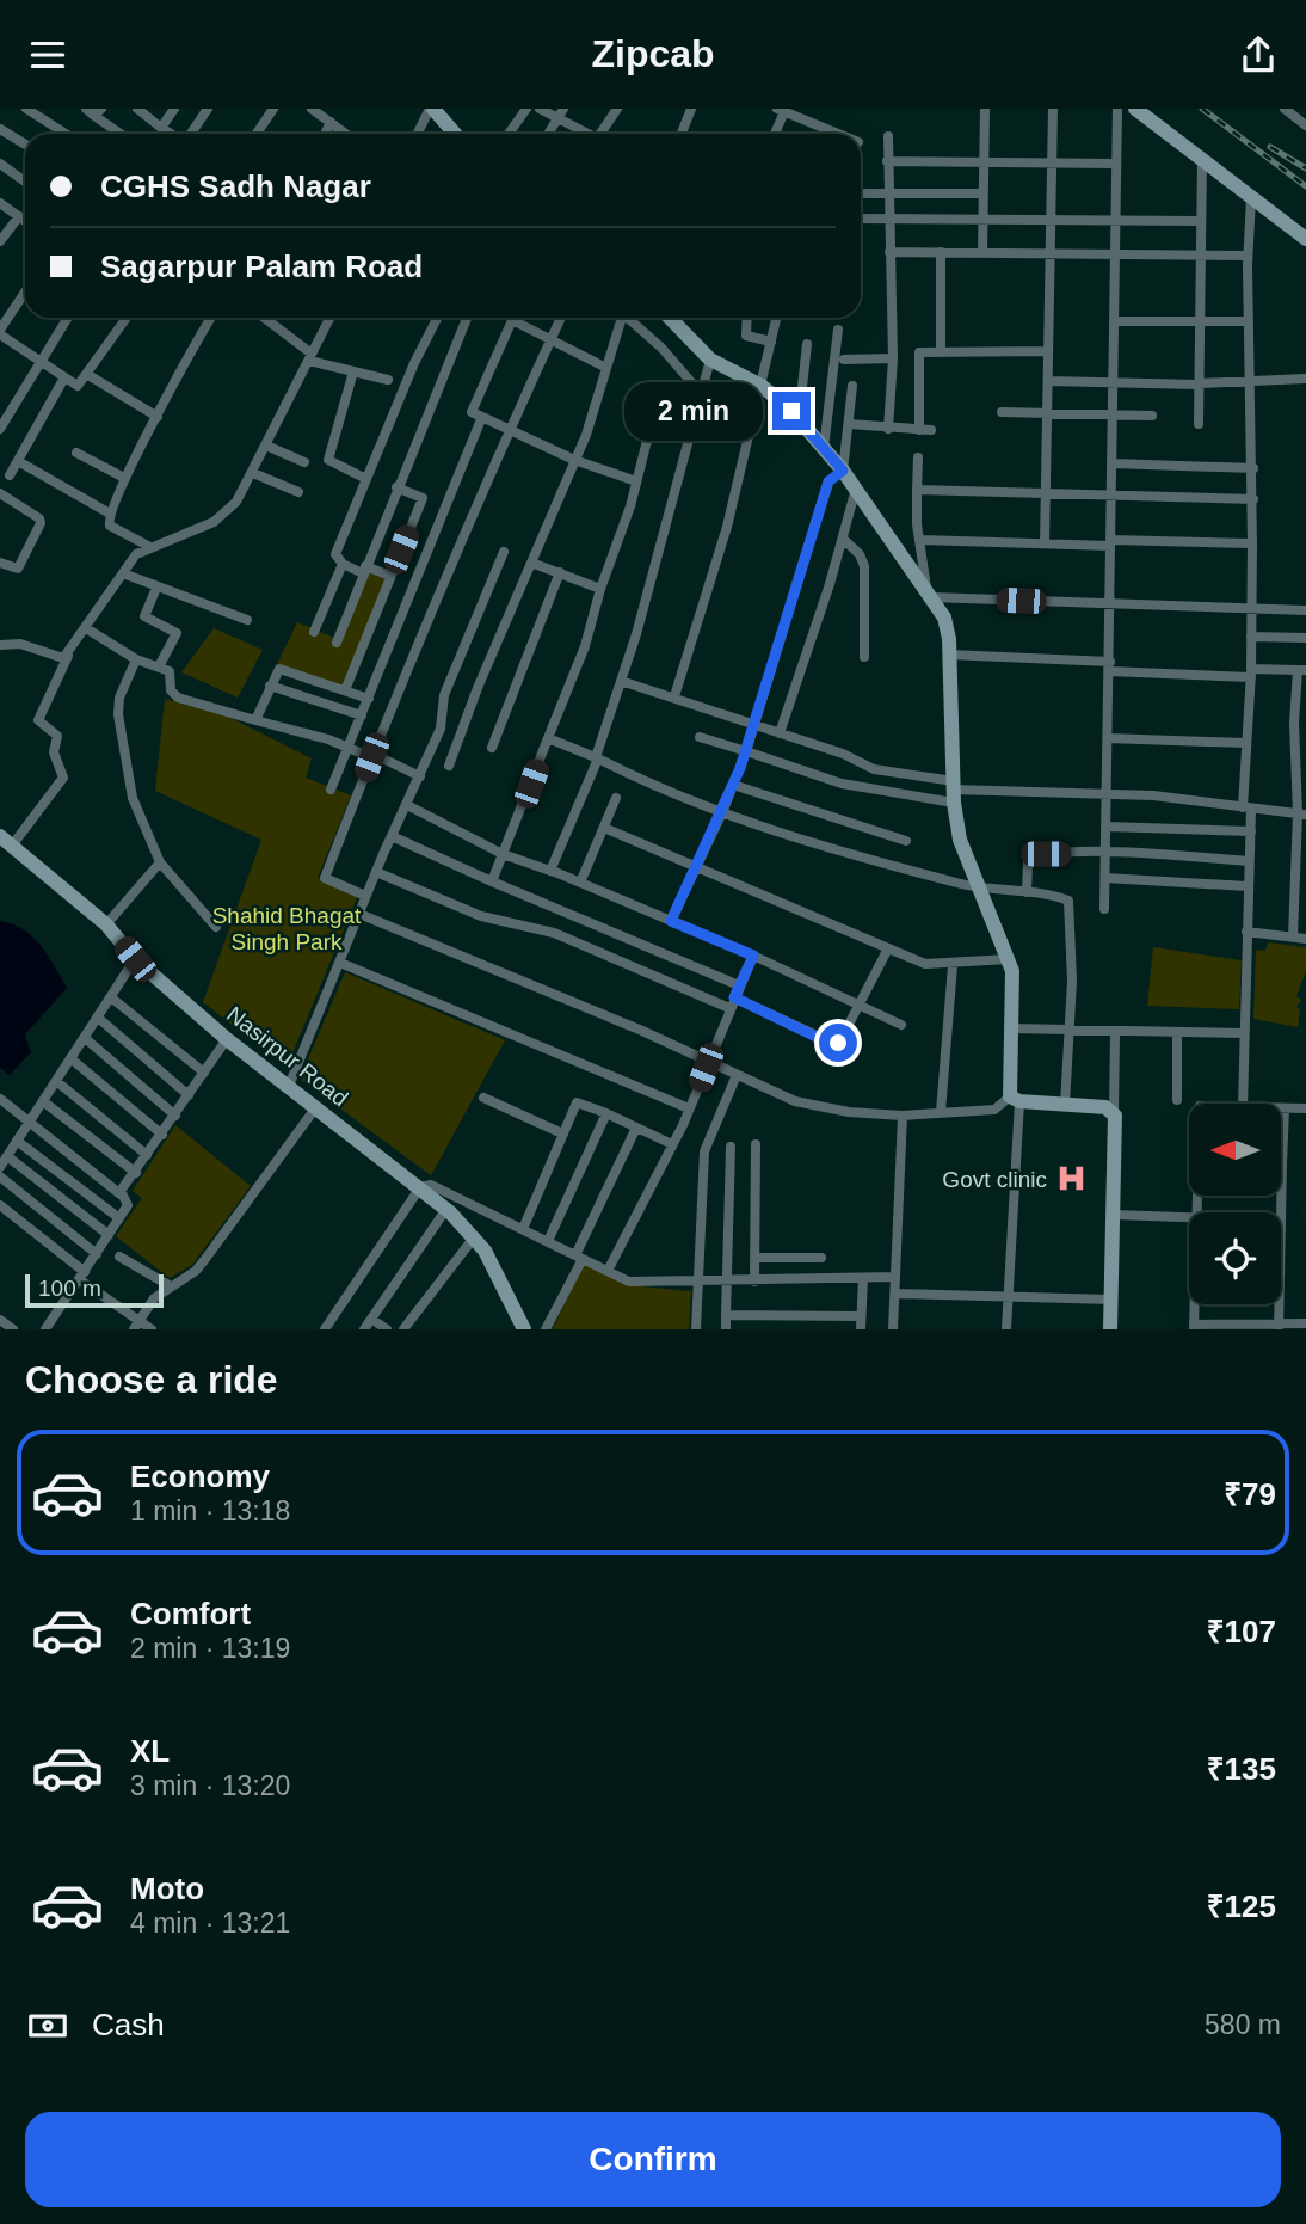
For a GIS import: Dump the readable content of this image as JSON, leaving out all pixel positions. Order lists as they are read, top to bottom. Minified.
{"streets":{"street":["Nasirpur Road"]},"parks":["Shahid Bhagat Singh Park"],"places":{"hospital":["Govt clinic"]},"scale_bar":"100 m","north":"left","page":{"header":"Zipcab","banner":["CGHS Sadh Nagar","Sagarpur Palam Road"],"bubble":"2 min","scale":"100 m","heading":"Choose a ride","list":[{"name":"Economy","note":"1 min · 13:18","value":"₹79"},{"name":"Comfort","note":"2 min · 13:19","value":"₹107"},{"name":"XL","note":"3 min · 13:20","value":"₹135"},{"name":"Moto","note":"4 min · 13:21","value":"₹125"}],"pay":["Cash","580 m"],"buttons":"Confirm"}}
